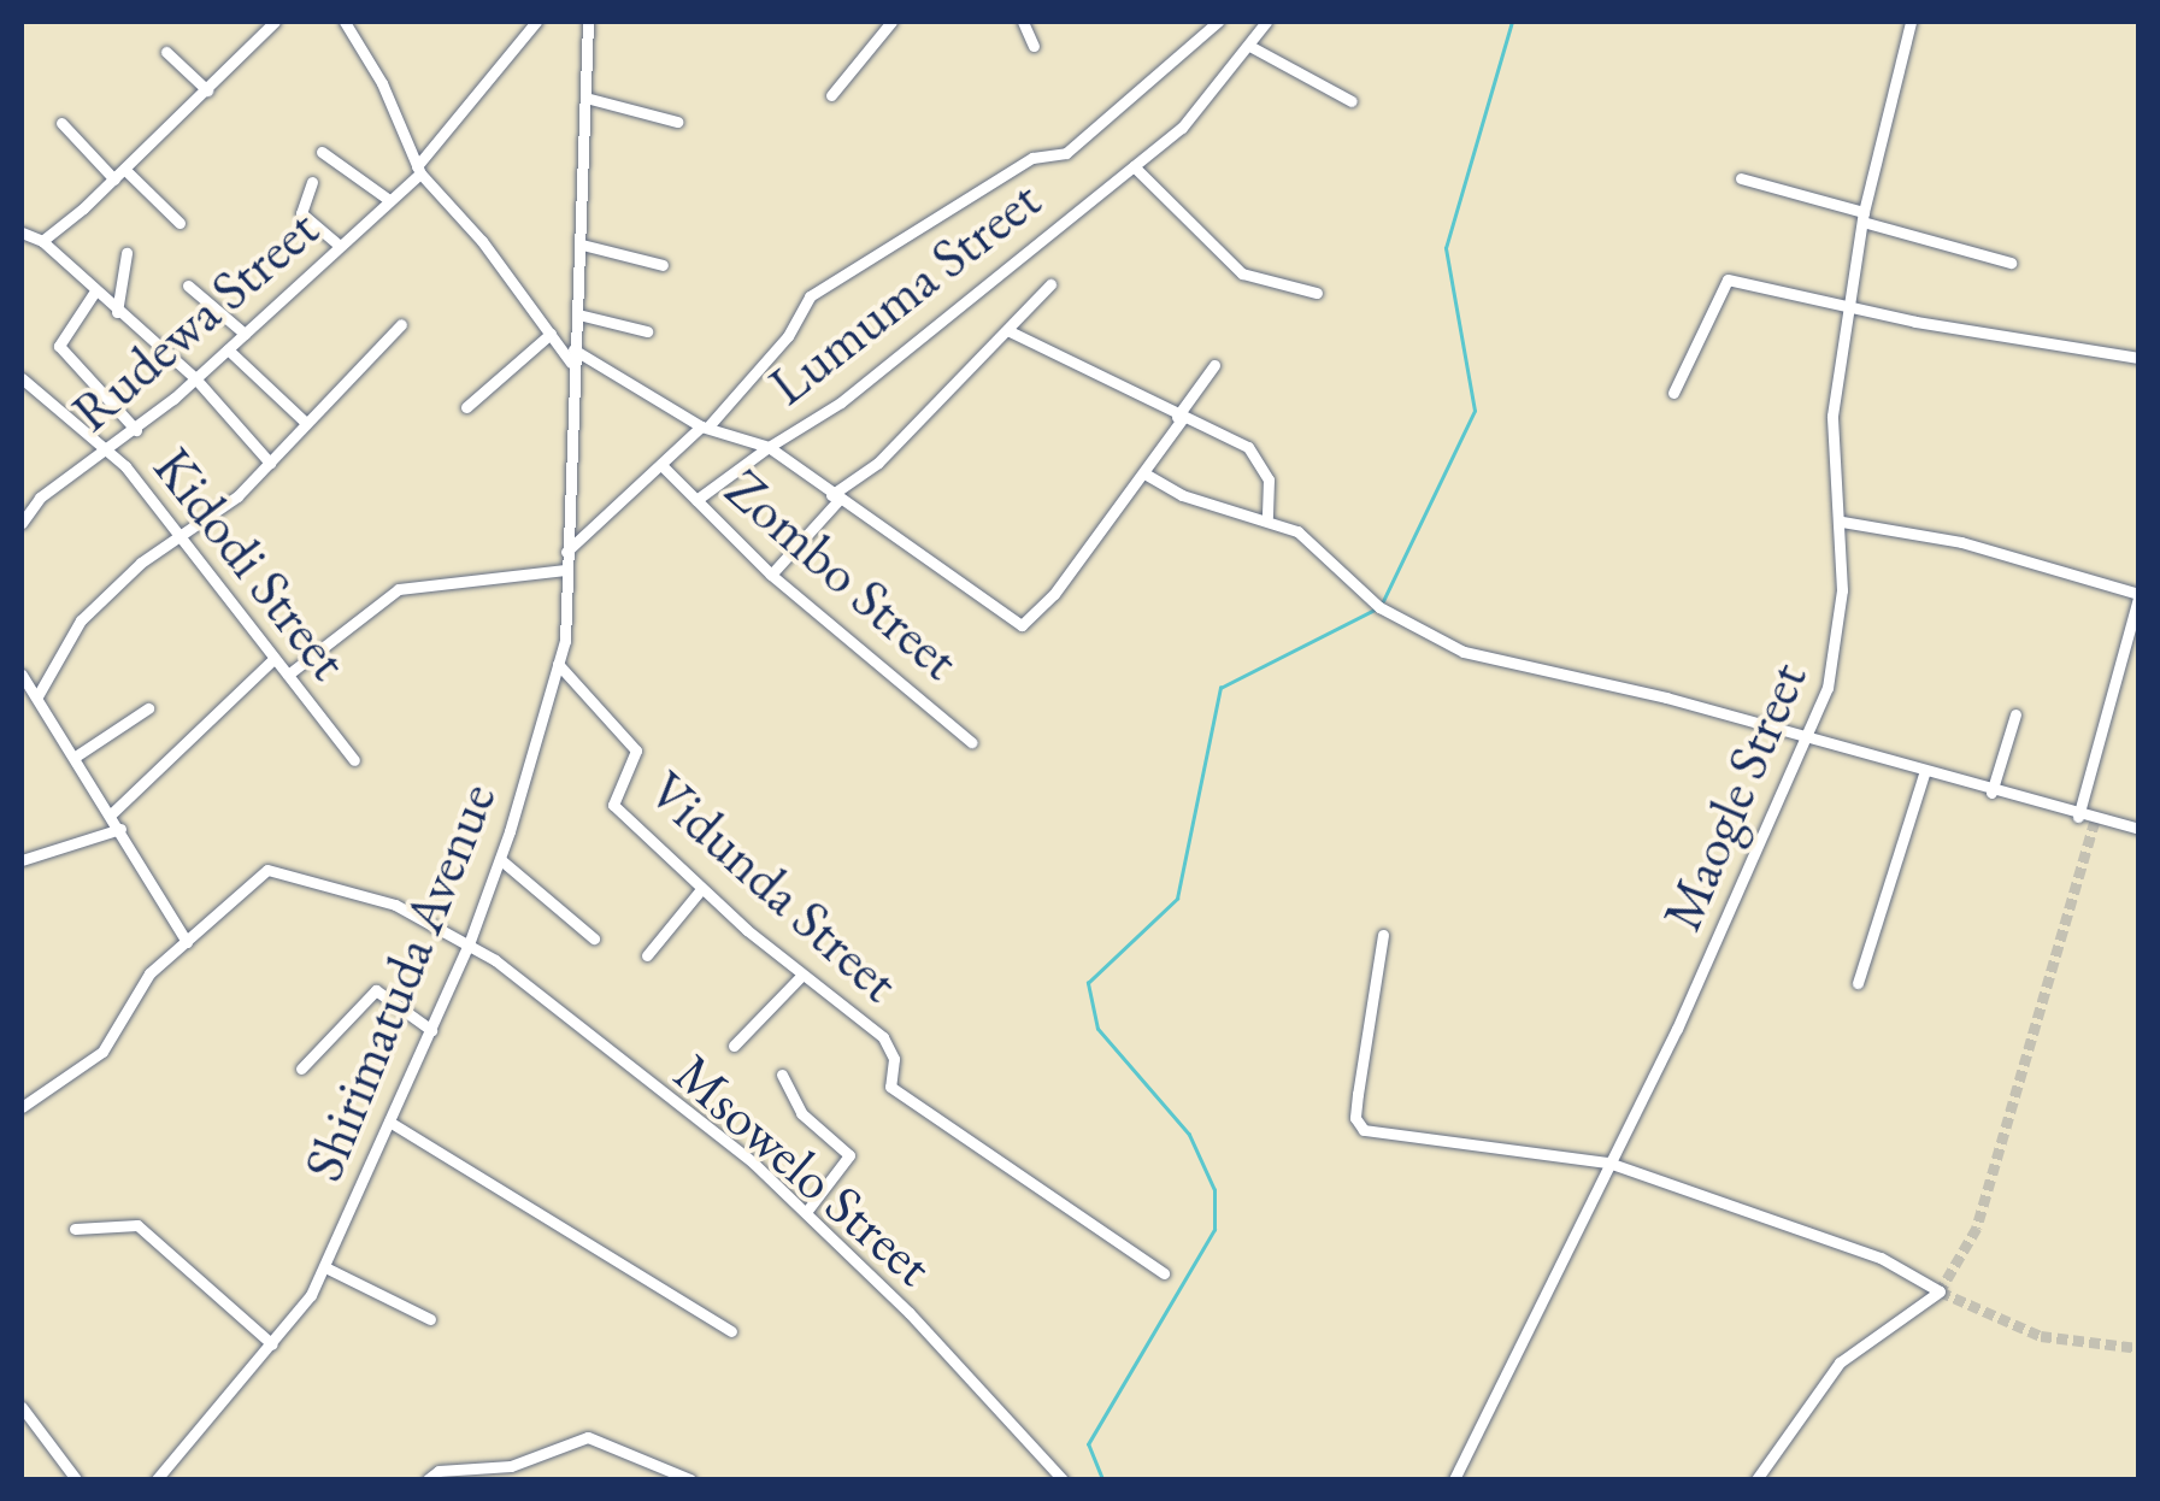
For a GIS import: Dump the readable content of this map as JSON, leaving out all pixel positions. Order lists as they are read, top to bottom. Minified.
{"streets":{"street":["Lumuma Street","Rudewa Street","Kidodi Street","Zombo Street","Maogle Street","Vidunda Street","Shirimatuda Avenue","Msowelo Street"]},"crossings":[["Lumuma Street","Zombo Street"],["Lumuma Street","Shirimatuda Avenue"],["Rudewa Street","Kidodi Street"],["Vidunda Street","Shirimatuda Avenue"],["Shirimatuda Avenue","Msowelo Street"]]}
